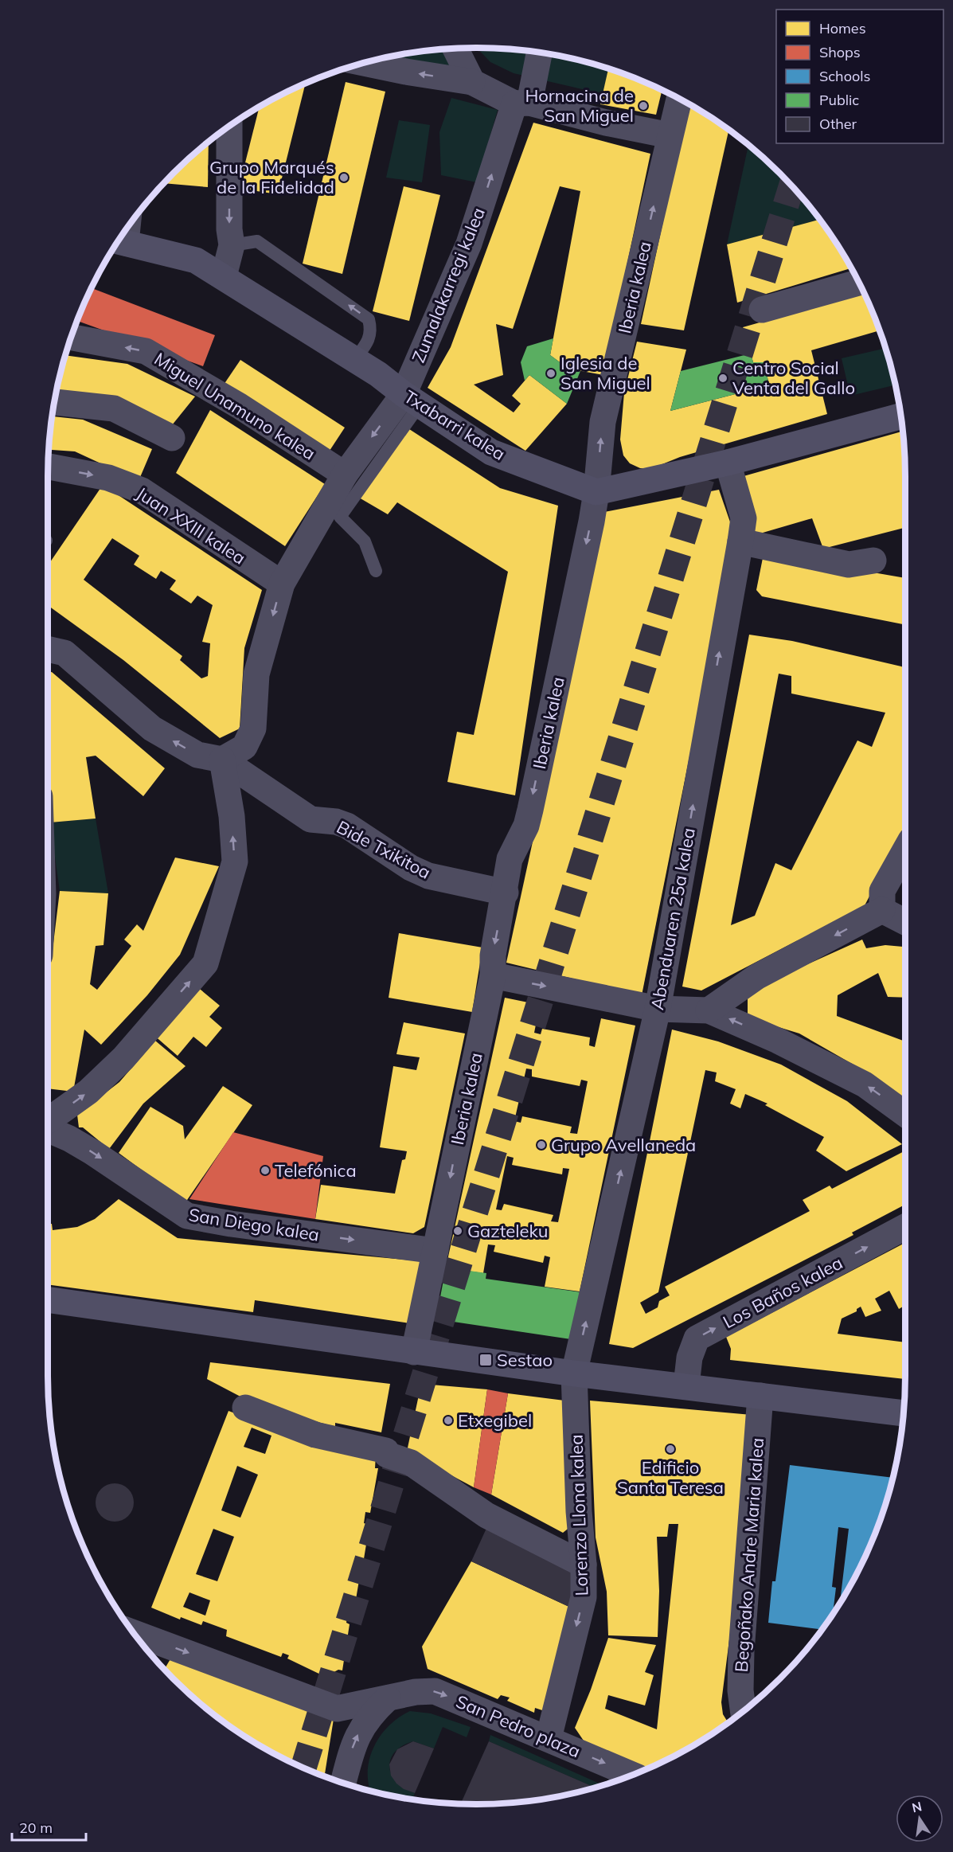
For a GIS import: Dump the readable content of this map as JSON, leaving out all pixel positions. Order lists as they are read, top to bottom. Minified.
{"streets":{"street":["Zumalakarregi kalea","Iberia kalea","Miguel Unamuno kalea","Txabarri kalea","Juan XXIII kalea","Bide Txikitoa","Abenduaren 25a kalea","San Diego kalea","Los Baños kalea","Lorenzo Llona kalea","Begoñako Andre Maria kalea","San Pedro plaza"]},"crossings":[["Zumalakarregi kalea","Miguel Unamuno kalea"],["Zumalakarregi kalea","Txabarri kalea"],["Zumalakarregi kalea","Juan XXIII kalea"],["Zumalakarregi kalea","Bide Txikitoa"],["Iberia kalea","Txabarri kalea"],["Iberia kalea","Bide Txikitoa"],["Iberia kalea","San Diego kalea"],["Abenduaren 25a kalea","Lorenzo Llona kalea"],["Lorenzo Llona kalea","San Pedro plaza"]],"one_way":["Abenduaren 25a kalea","Los Baños kalea","Lorenzo Llona kalea"],"places":{"other":["Hornacina de San Miguel","Grupo Marqués de la Fidelidad","Iglesia de San Miguel","Centro Social Venta del Gallo","Grupo Avellaneda","Telefónica","Gazteleku","Etxegibel","Edificio Santa Teresa"],"transit":["Sestao"]},"legend":["Homes","Shops","Schools","Public","Other"],"scale_bar":"20 m","north":"top"}
